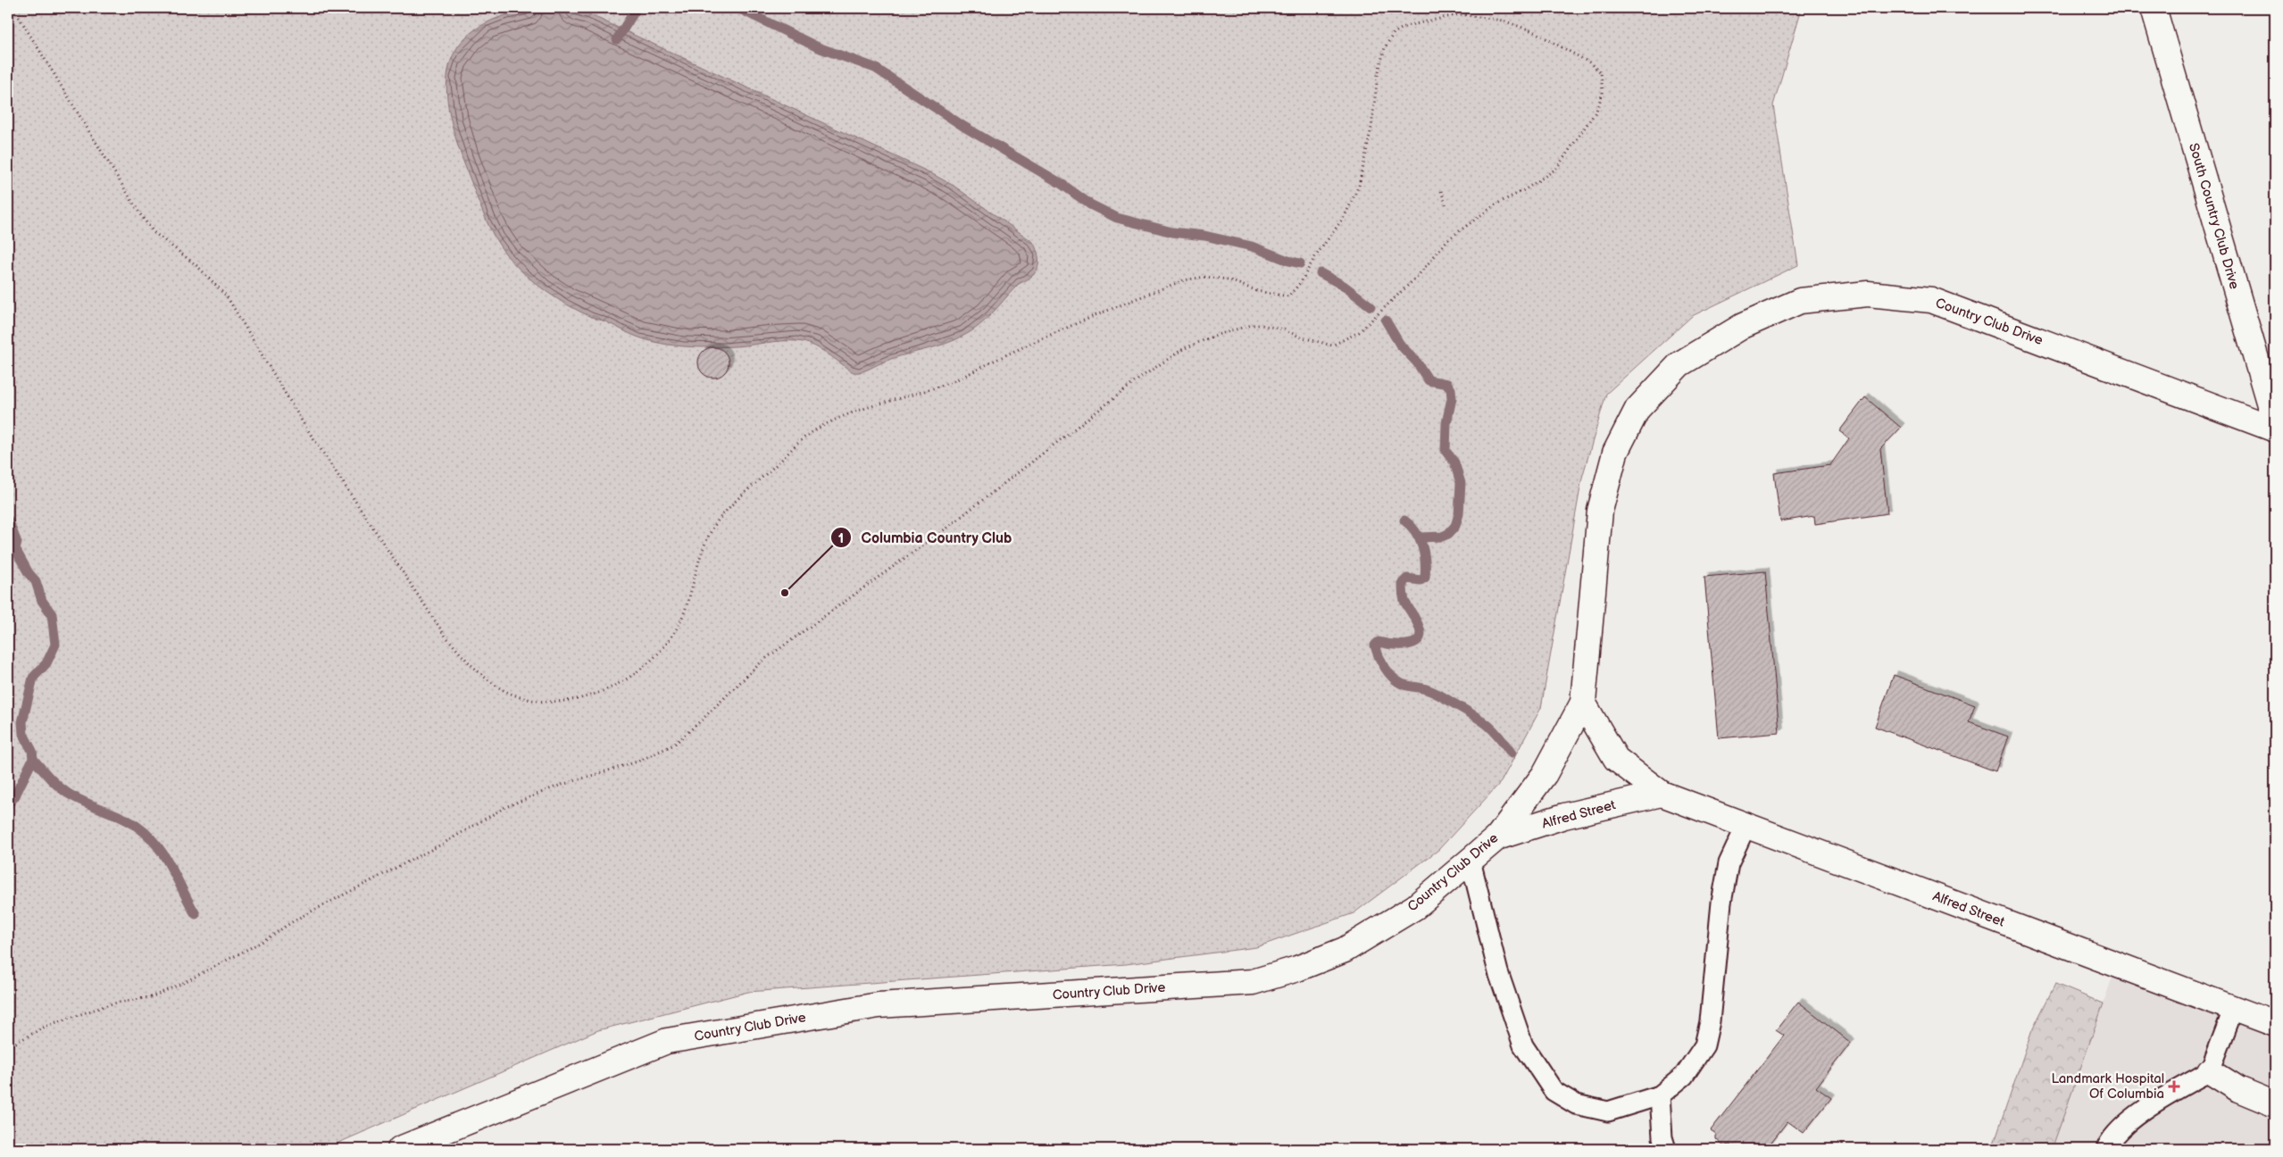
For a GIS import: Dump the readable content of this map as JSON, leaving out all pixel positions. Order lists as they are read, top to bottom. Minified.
{"streets":{"street":["South Country Club Drive","Country Club Drive","Alfred Street"]},"crossings":[["Country Club Drive","Alfred Street"]],"places":{"other":["Columbia Country Club"],"health":["Landmark Hospital Of Columbia"]}}
